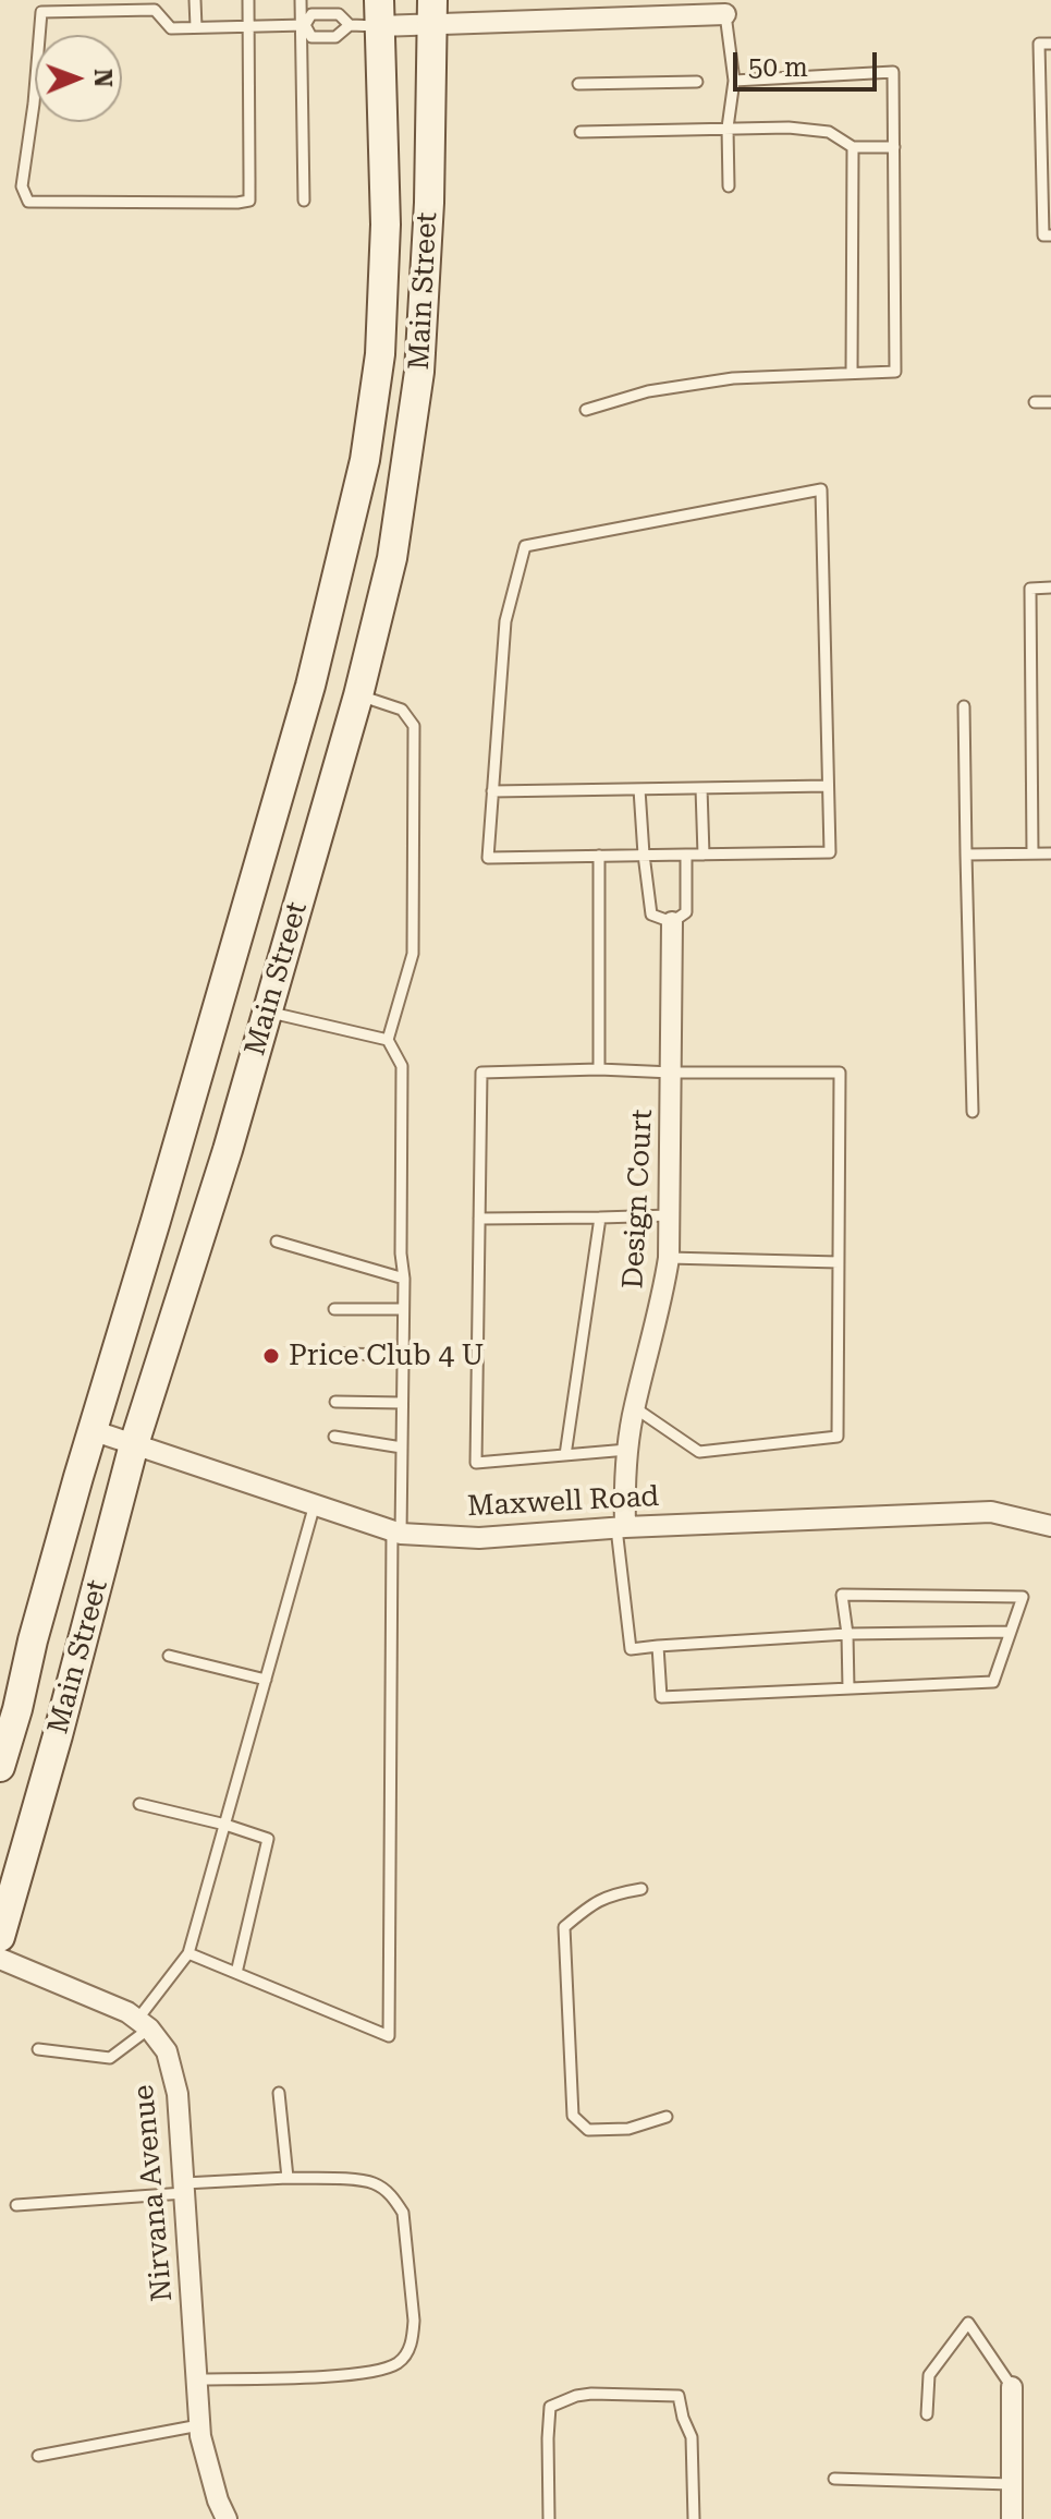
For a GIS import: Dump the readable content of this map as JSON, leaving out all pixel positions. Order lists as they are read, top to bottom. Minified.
{"streets":{"main road":["Main Street"],"street":["Design Court","Maxwell Road","Nirvana Avenue"]},"crossings":[["Main Street","Maxwell Road"],["Design Court","Maxwell Road"]],"places":["Price Club 4 U"],"scale_bar":"50 m","north":"right"}
